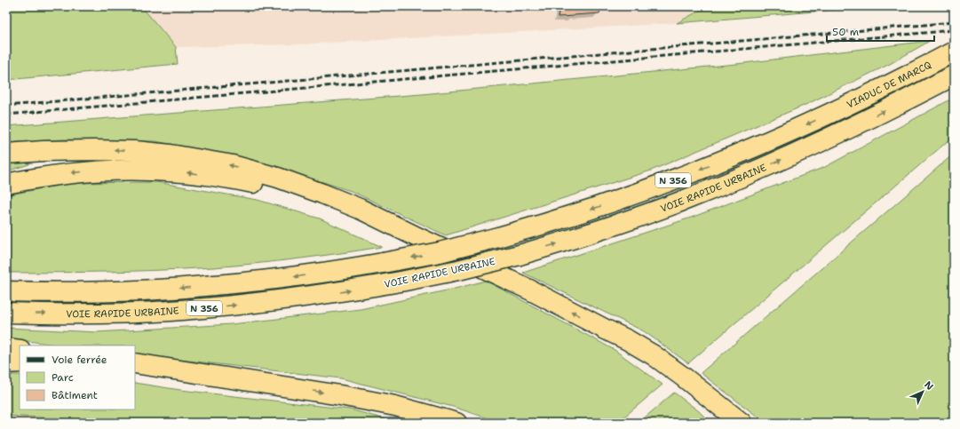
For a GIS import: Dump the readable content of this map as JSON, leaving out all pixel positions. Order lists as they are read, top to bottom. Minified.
{"streets":{"highway":["VIADUC DE MARCQ","N 356","VOIE RAPIDE URBAINE"]},"crossings":[["VIADUC DE MARCQ","VOIE RAPIDE URBAINE"]],"legend":["Voie ferrée","Parc","Bâtiment"],"scale_bar":"50 m","north":"top right"}
